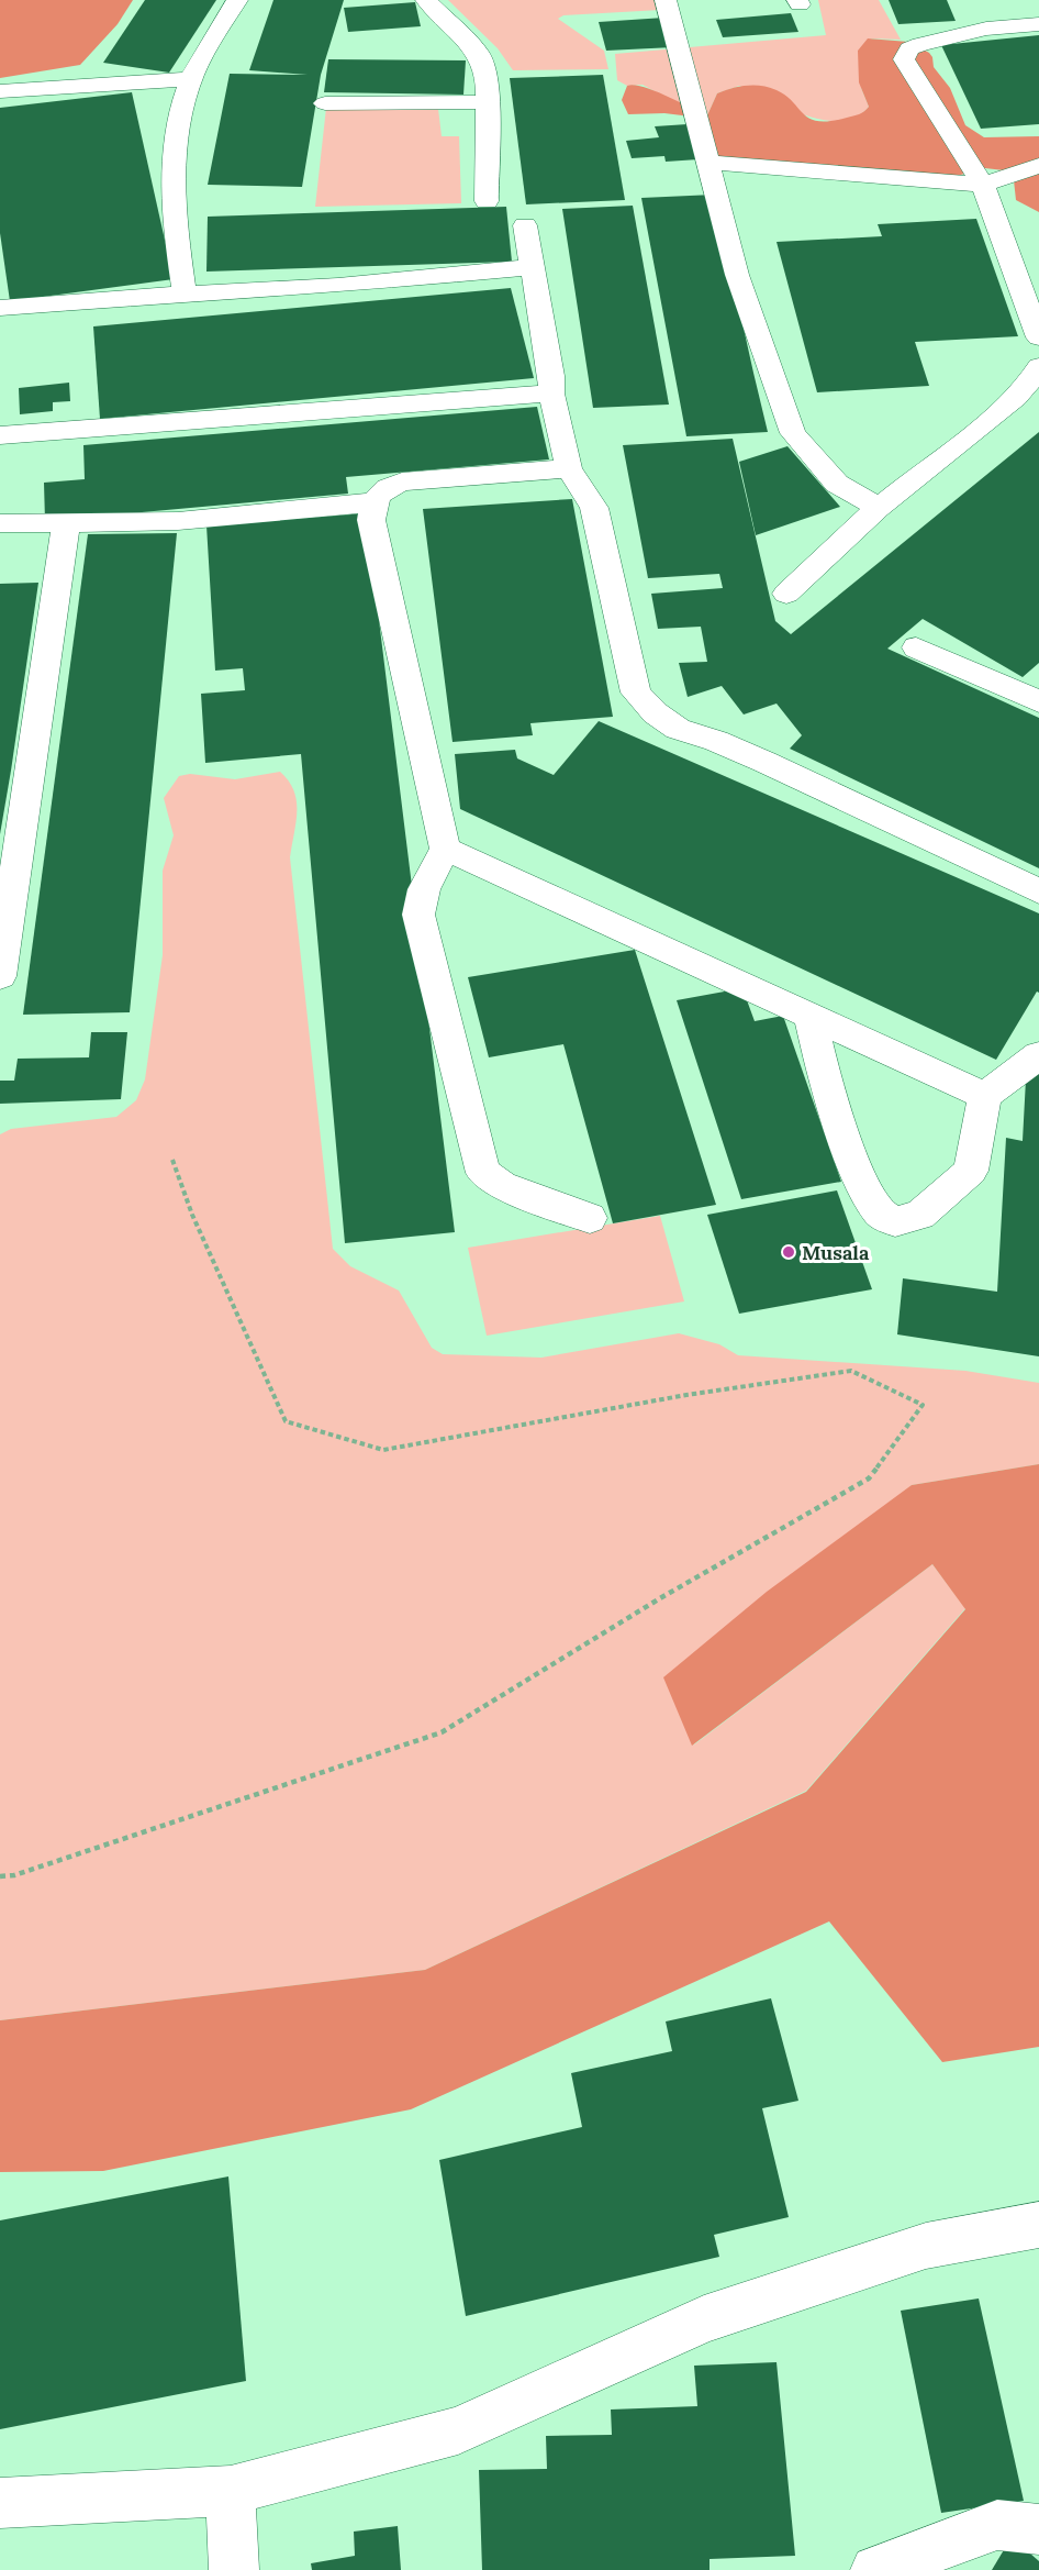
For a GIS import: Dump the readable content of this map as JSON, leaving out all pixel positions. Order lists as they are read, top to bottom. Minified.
{"places":["Musala"]}
